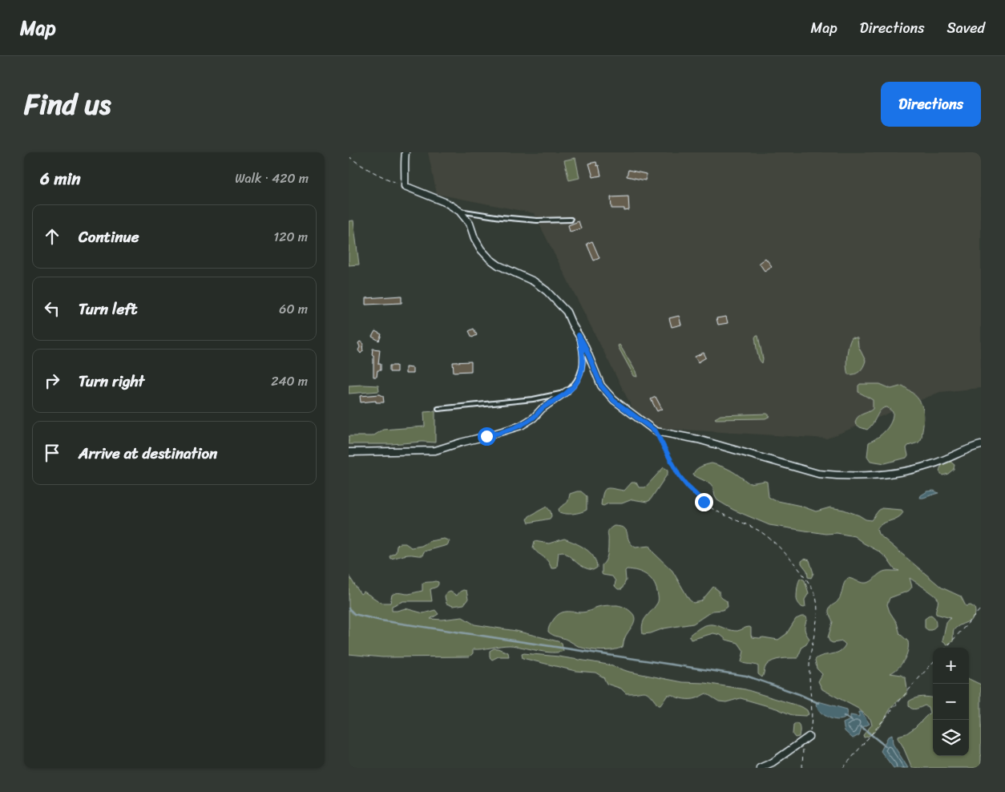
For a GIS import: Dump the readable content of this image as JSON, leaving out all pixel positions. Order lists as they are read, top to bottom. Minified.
{"page":{"header":"Map","nav":["Map","Directions","Saved"],"title":"Find us","buttons":"Directions","heading":["6 min","Walk · 420 m"],"list":[["Continue","120 m"],["Turn left","60 m"],["Turn right","240 m"],"Arrive at destination"],"map_buttons":["+","−"]}}
